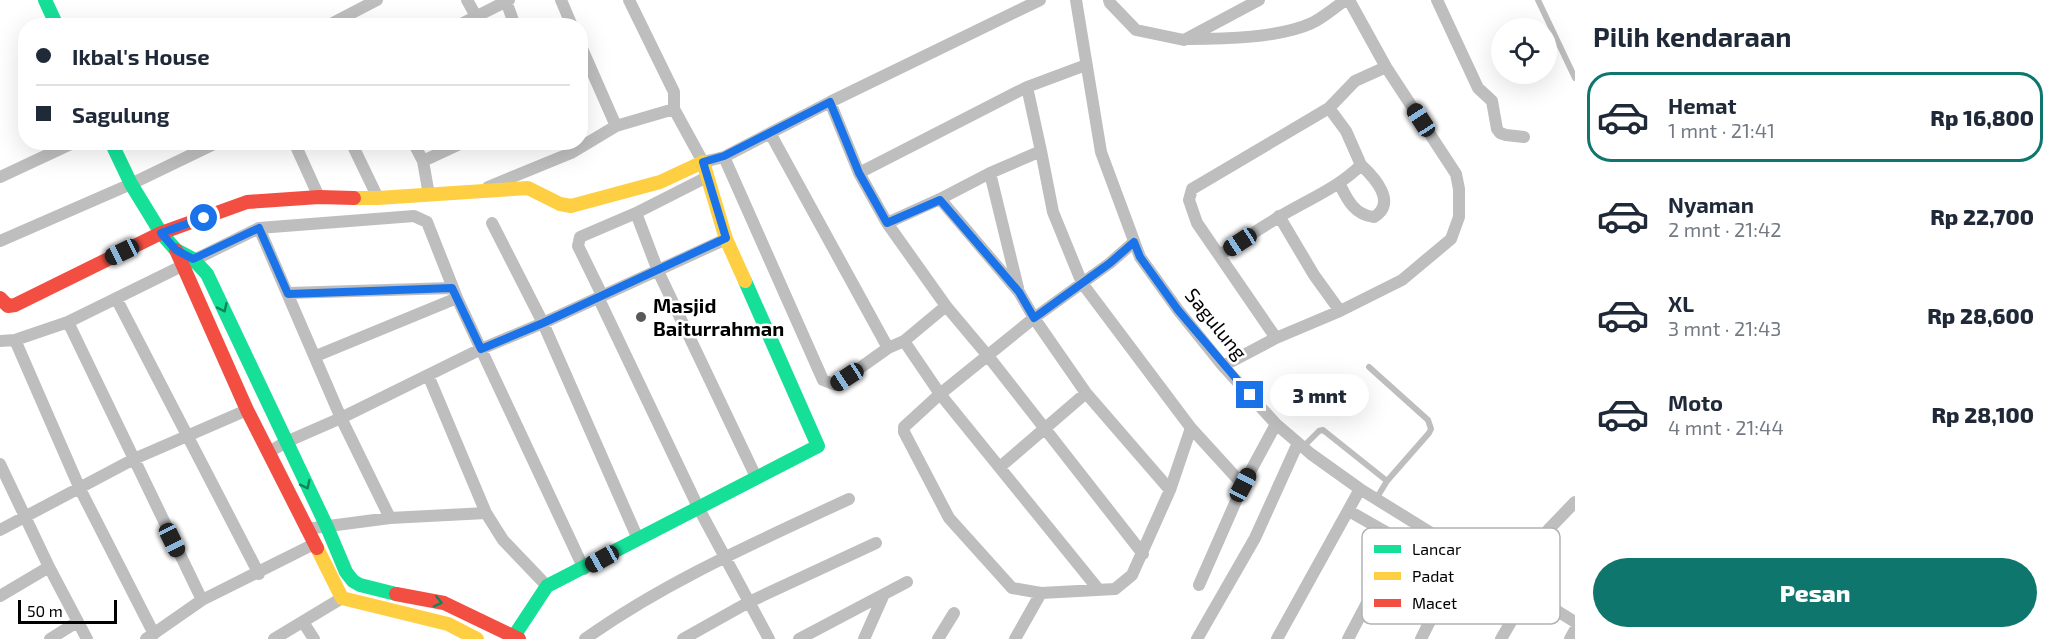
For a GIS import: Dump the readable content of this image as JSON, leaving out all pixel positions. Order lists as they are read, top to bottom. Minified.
{"streets":{"street":["Sagulung"]},"places":["Masjid Baiturrahman"],"legend":["Lancar","Padat","Macet"],"scale_bar":"50 m","page":{"heading":"Pilih kendaraan","banner":["Ikbal's House","Sagulung"],"list":[{"name":"Hemat","note":"1 mnt · 21:41","value":"Rp 16,800"},{"name":"Nyaman","note":"2 mnt · 21:42","value":"Rp 22,700"},{"name":"XL","note":"3 mnt · 21:43","value":"Rp 28,600"},{"name":"Moto","note":"4 mnt · 21:44","value":"Rp 28,100"}],"bubble":"3 mnt","buttons":"Pesan","scale":"50 m"}}
